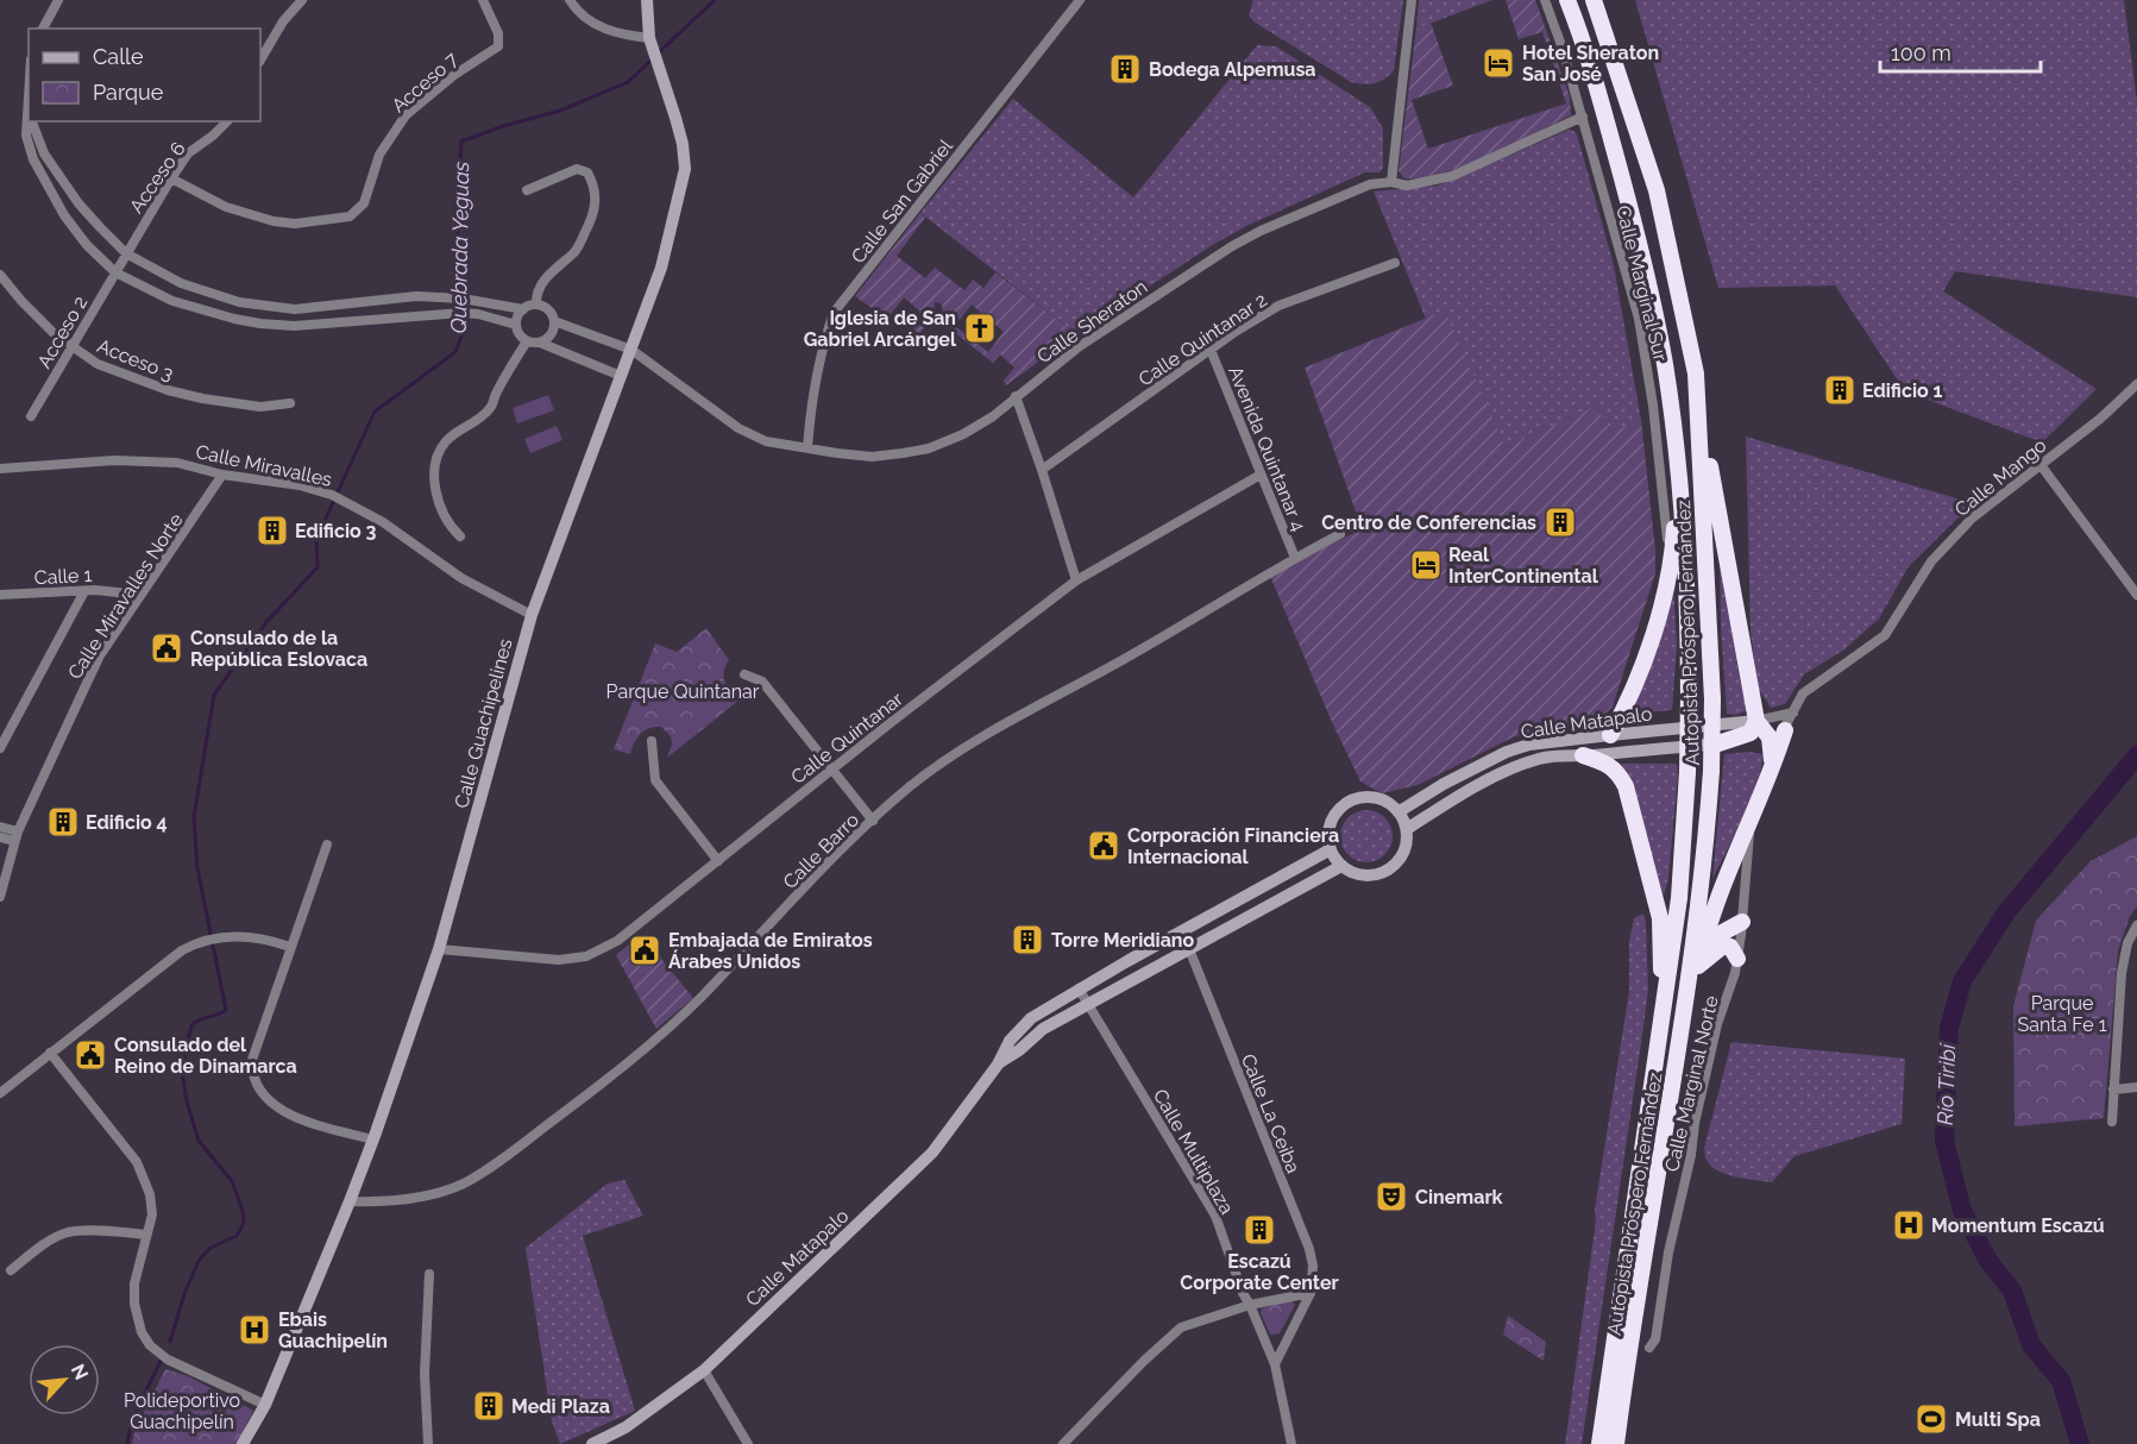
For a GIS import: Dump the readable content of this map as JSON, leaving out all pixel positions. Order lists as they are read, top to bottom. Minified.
{"streets":{"highway":["Autopista Próspero Fernández"],"street":["Acceso 7","Acceso 6","Calle San Gabriel","Calle Marginal Sur","Calle Sheraton","Acceso 2","Calle Quintanar 2","Acceso 3","Avenida Quintanar 4","Calle Miravalles","Calle Mango","Calle 1","Calle Miravalles Norte","Calle Matapalo","Calle Guachipelines","Calle Quintanar","Calle Barro","Calle Marginal Norte","Calle La Ceiba","Calle Multiplaza"]},"crossings":[["Acceso 7","Acceso 6"],["Acceso 6","Acceso 2"],["Calle San Gabriel","Calle Sheraton"],["Calle Marginal Sur","Calle Sheraton"],["Calle Sheraton","Calle Guachipelines"],["Acceso 2","Acceso 3"],["Calle Quintanar 2","Avenida Quintanar 4"],["Avenida Quintanar 4","Calle Quintanar"],["Avenida Quintanar 4","Calle Barro"],["Calle Miravalles","Calle Miravalles Norte"],["Calle Miravalles","Calle Guachipelines"],["Calle Mango","Calle Matapalo"],["Calle Matapalo","Calle La Ceiba"],["Calle Matapalo","Calle Multiplaza"],["Calle Guachipelines","Calle Quintanar"],["Calle Guachipelines","Calle Barro"],["Calle La Ceiba","Calle Multiplaza"]],"water":["Quebrada Yeguas","Río Tiribí"],"parks":["Parque Quintanar","Parque Santa Fe 1","Polideportivo Guachipelín"],"places":{"hotel":["Hotel Sheraton San José","Real InterContinental"],"building":["Bodega Alpemusa","Edificio 1","Centro de Conferencias","Edificio 3","Edificio 4","Torre Meridiano","Escazú Corporate Center","Medi Plaza"],"church":["Iglesia de San Gabriel Arcángel"],"public building":["Consulado de la República Eslovaca","Corporación Financiera Internacional","Embajada de Emiratos Árabes Unidos","Consulado del Reino de Dinamarca"],"theatre":["Cinemark"],"hospital":["Momentum Escazú","Ebais Guachipelín"],"sports":["Multi Spa"]},"legend":["Calle","Parque"],"scale_bar":"100 m","north":"top right"}
